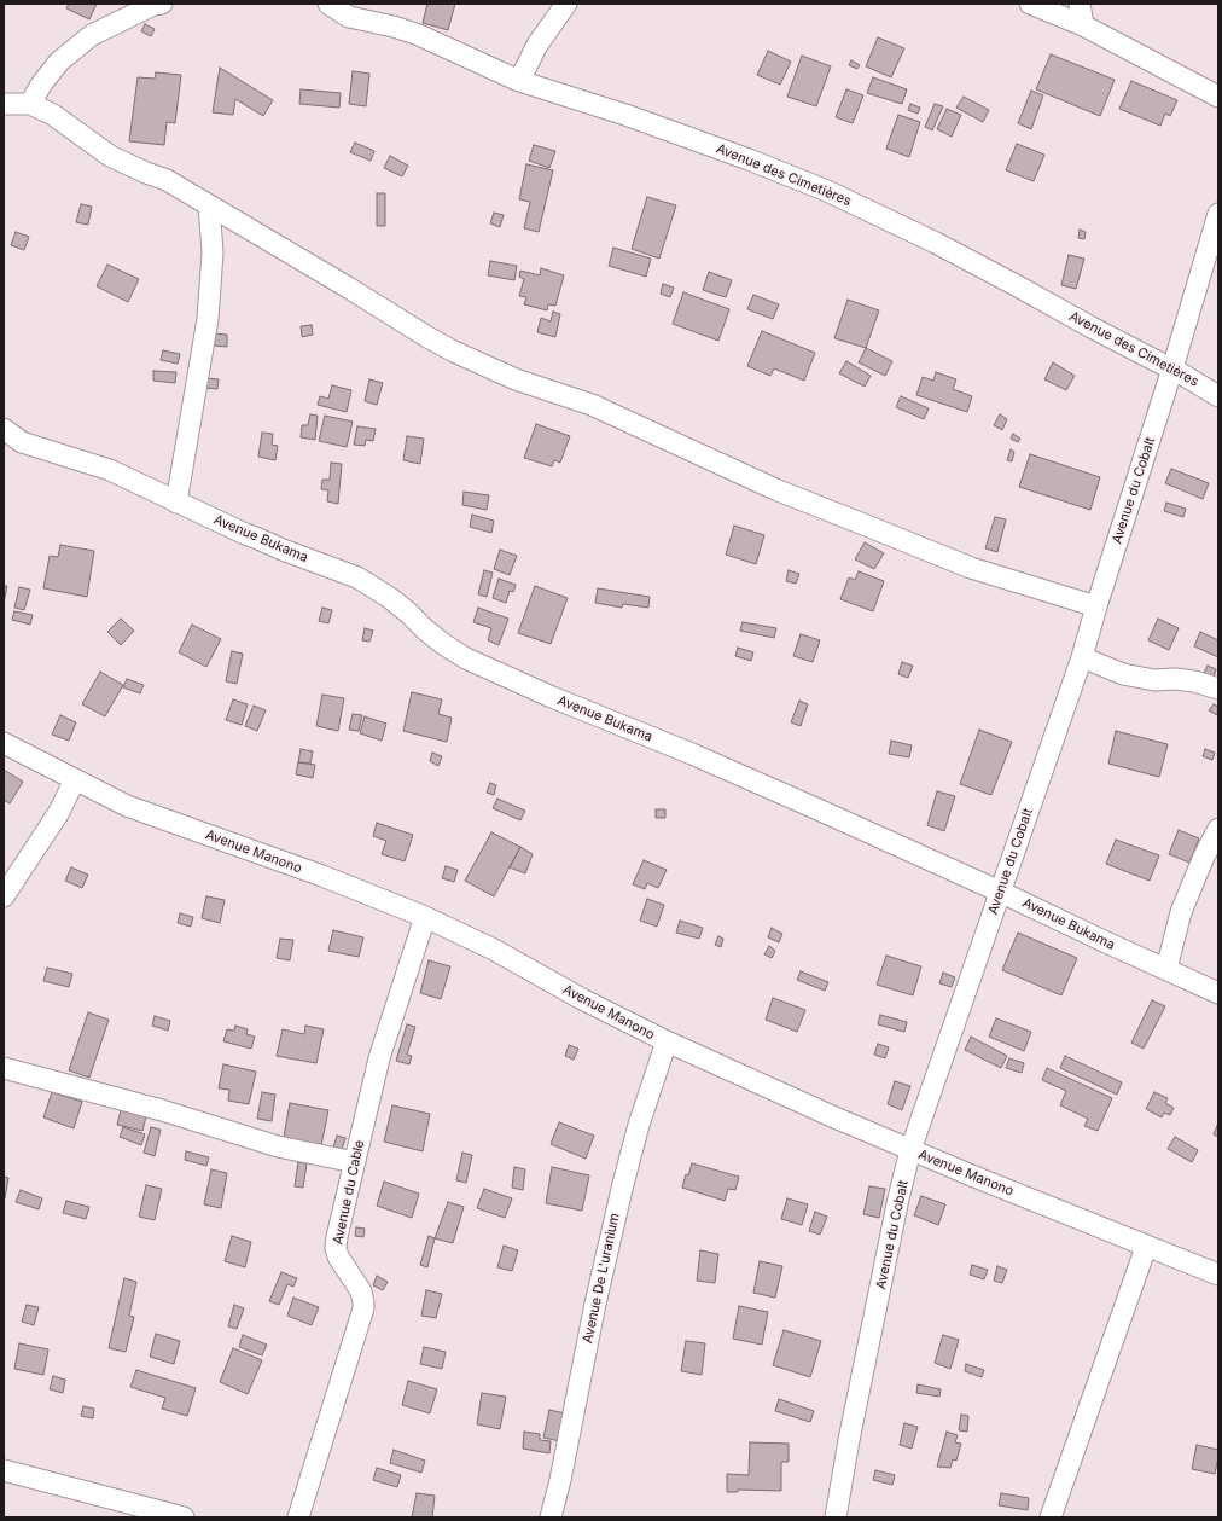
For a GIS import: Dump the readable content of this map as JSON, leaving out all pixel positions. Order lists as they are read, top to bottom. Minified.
{"streets":{"street":["Avenue des Cimetières","Avenue du Cobalt","Avenue Bukama","Avenue Manono","Avenue du Cable","Avenue De L'uranium"]},"crossings":[["Avenue des Cimetières","Avenue du Cobalt"],["Avenue du Cobalt","Avenue Bukama"],["Avenue du Cobalt","Avenue Manono"],["Avenue Manono","Avenue du Cable"],["Avenue Manono","Avenue De L'uranium"]]}
